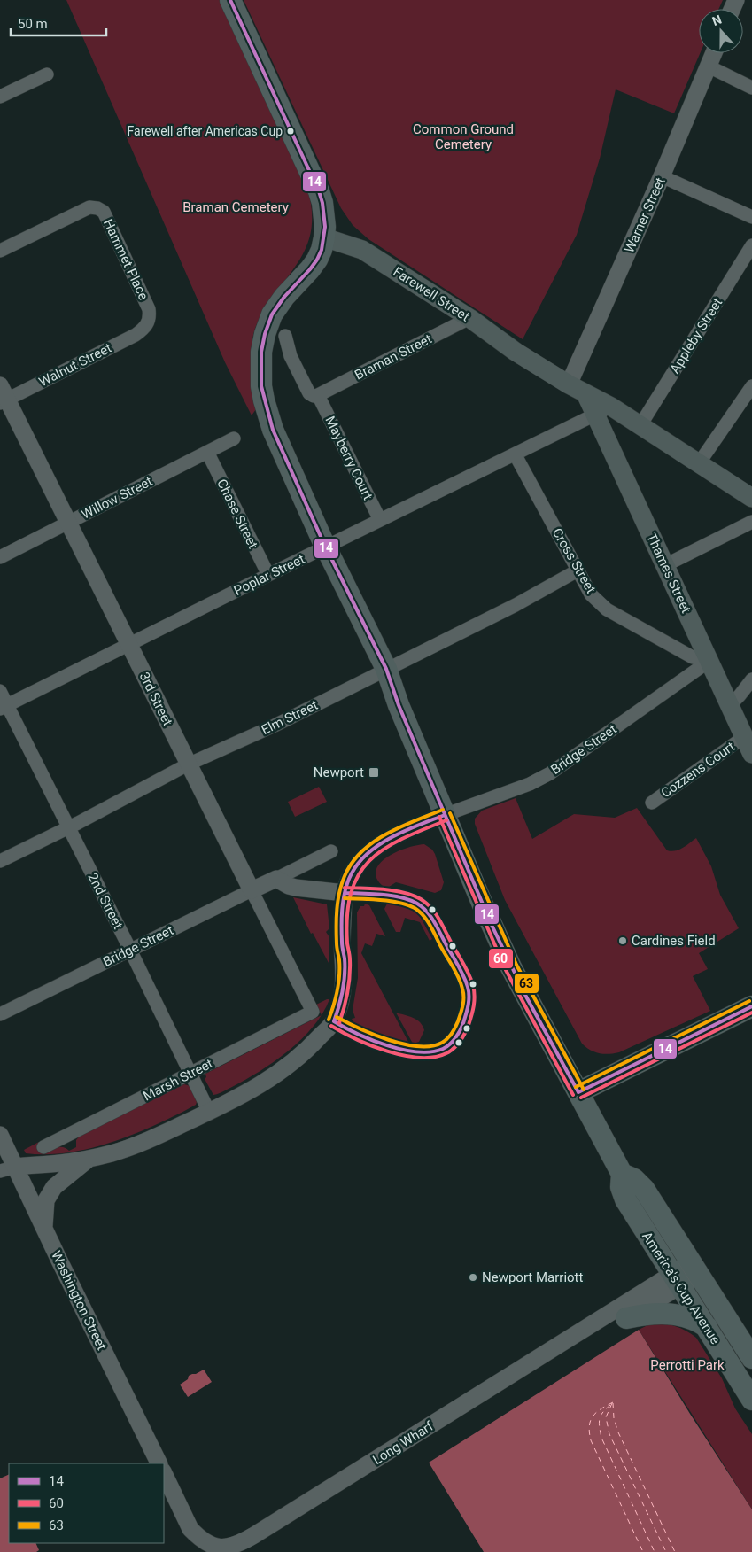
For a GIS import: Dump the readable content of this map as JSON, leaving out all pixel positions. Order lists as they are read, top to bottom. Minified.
{"streets":{"main road":["Farewell Street","Thames Street","America's Cup Avenue"],"street":["Warner Street","Hammet Place","Appleby Street","Braman Street","Walnut Street","Mayberry Court","Willow Street","Chase Street","Cross Street","Poplar Street","3rd Street","Elm Street","Bridge Street","Cozzens Court","2nd Street","Marsh Street","Washington Street","Long Wharf"]},"crossings":[["Warner Street","Farewell Street"],["Hammet Place","Walnut Street"],["Farewell Street","Appleby Street"],["Farewell Street","Braman Street"],["Farewell Street","Thames Street"],["Farewell Street","Poplar Street"],["Farewell Street","America's Cup Avenue"],["Braman Street","Mayberry Court"],["Walnut Street","3rd Street"],["Mayberry Court","Poplar Street"],["Willow Street","Chase Street"],["Willow Street","3rd Street"],["Chase Street","Poplar Street"],["Cross Street","Thames Street"],["Cross Street","Poplar Street"],["Cross Street","Elm Street"],["Cross Street","Bridge Street"],["Thames Street","Poplar Street"],["Thames Street","Bridge Street"],["Thames Street","Cozzens Court"],["Poplar Street","3rd Street"],["Poplar Street","2nd Street"],["Poplar Street","America's Cup Avenue"],["3rd Street","Elm Street"],["3rd Street","Bridge Street"],["3rd Street","Marsh Street"],["Elm Street","2nd Street"],["Elm Street","America's Cup Avenue"],["Bridge Street","2nd Street"],["Bridge Street","America's Cup Avenue"],["2nd Street","Marsh Street"],["America's Cup Avenue","Long Wharf"]],"parks":["Common Ground Cemetery","Braman Cemetery","Perrotti Park"],"places":{"other":["Farewell after Americas Cup","Cardines Field","Newport Marriott"],"transit":["Newport"]},"lines":["transit line 14","transit line 63","transit line 60"],"legend":["14","60","63"],"scale_bar":"50 m","north":"top"}
